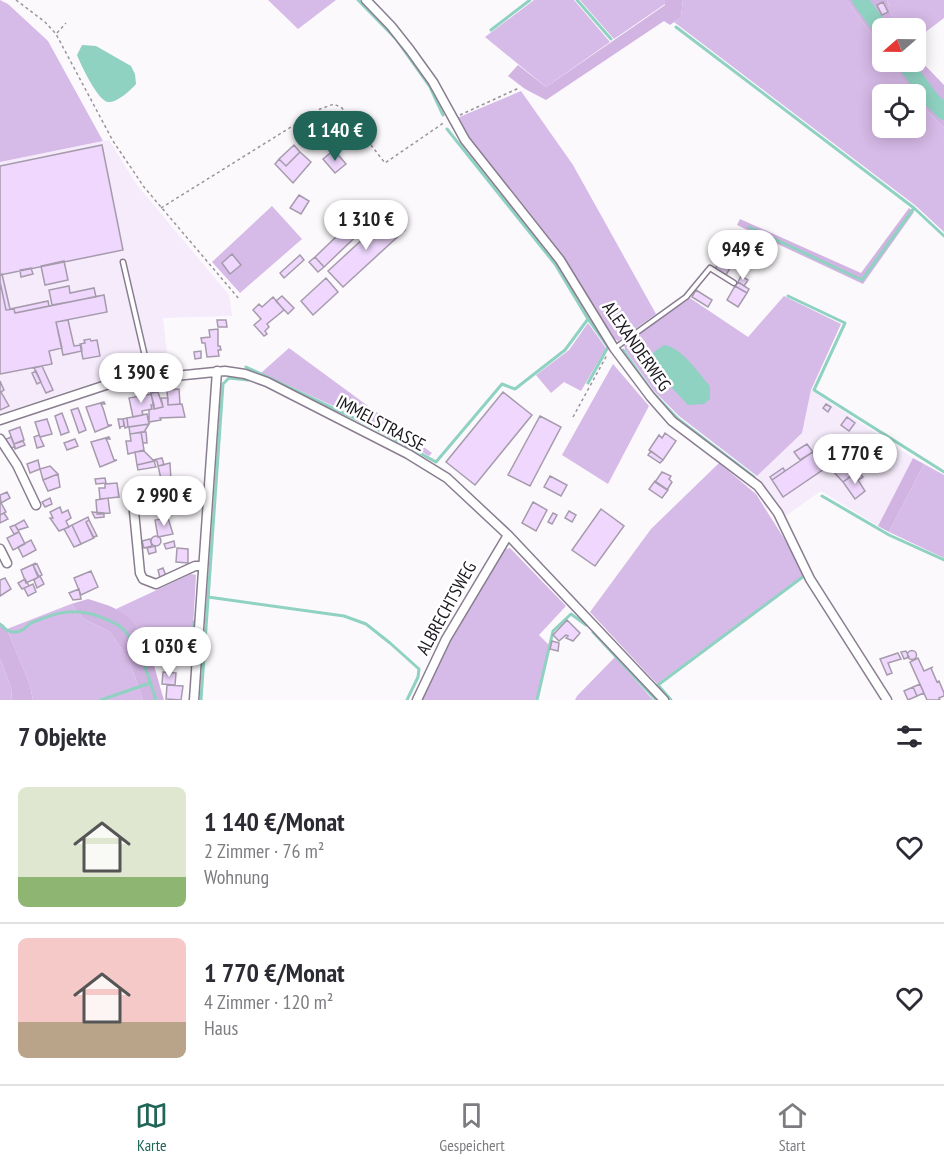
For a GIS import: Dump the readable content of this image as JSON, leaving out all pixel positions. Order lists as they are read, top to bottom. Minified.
{"streets":{"street":["ALEXANDERWEG","IMMELSTRASSE","ALBRECHTSWEG"]},"crossings":[["IMMELSTRASSE","ALBRECHTSWEG"]],"north":"left","page":{"price":["1 140 €","1 310 €","949 €","1 390 €","1 770 €","2 990 €","1 030 €"],"heading":"7 Objekte","list":[{"name":"1 140 €/Monat","note":"2 Zimmer · 76 m² · Wohnung"},{"name":"1 770 €/Monat","note":"4 Zimmer · 120 m² · Haus"}],"tabs":["Karte","Gespeichert","Start"]}}
